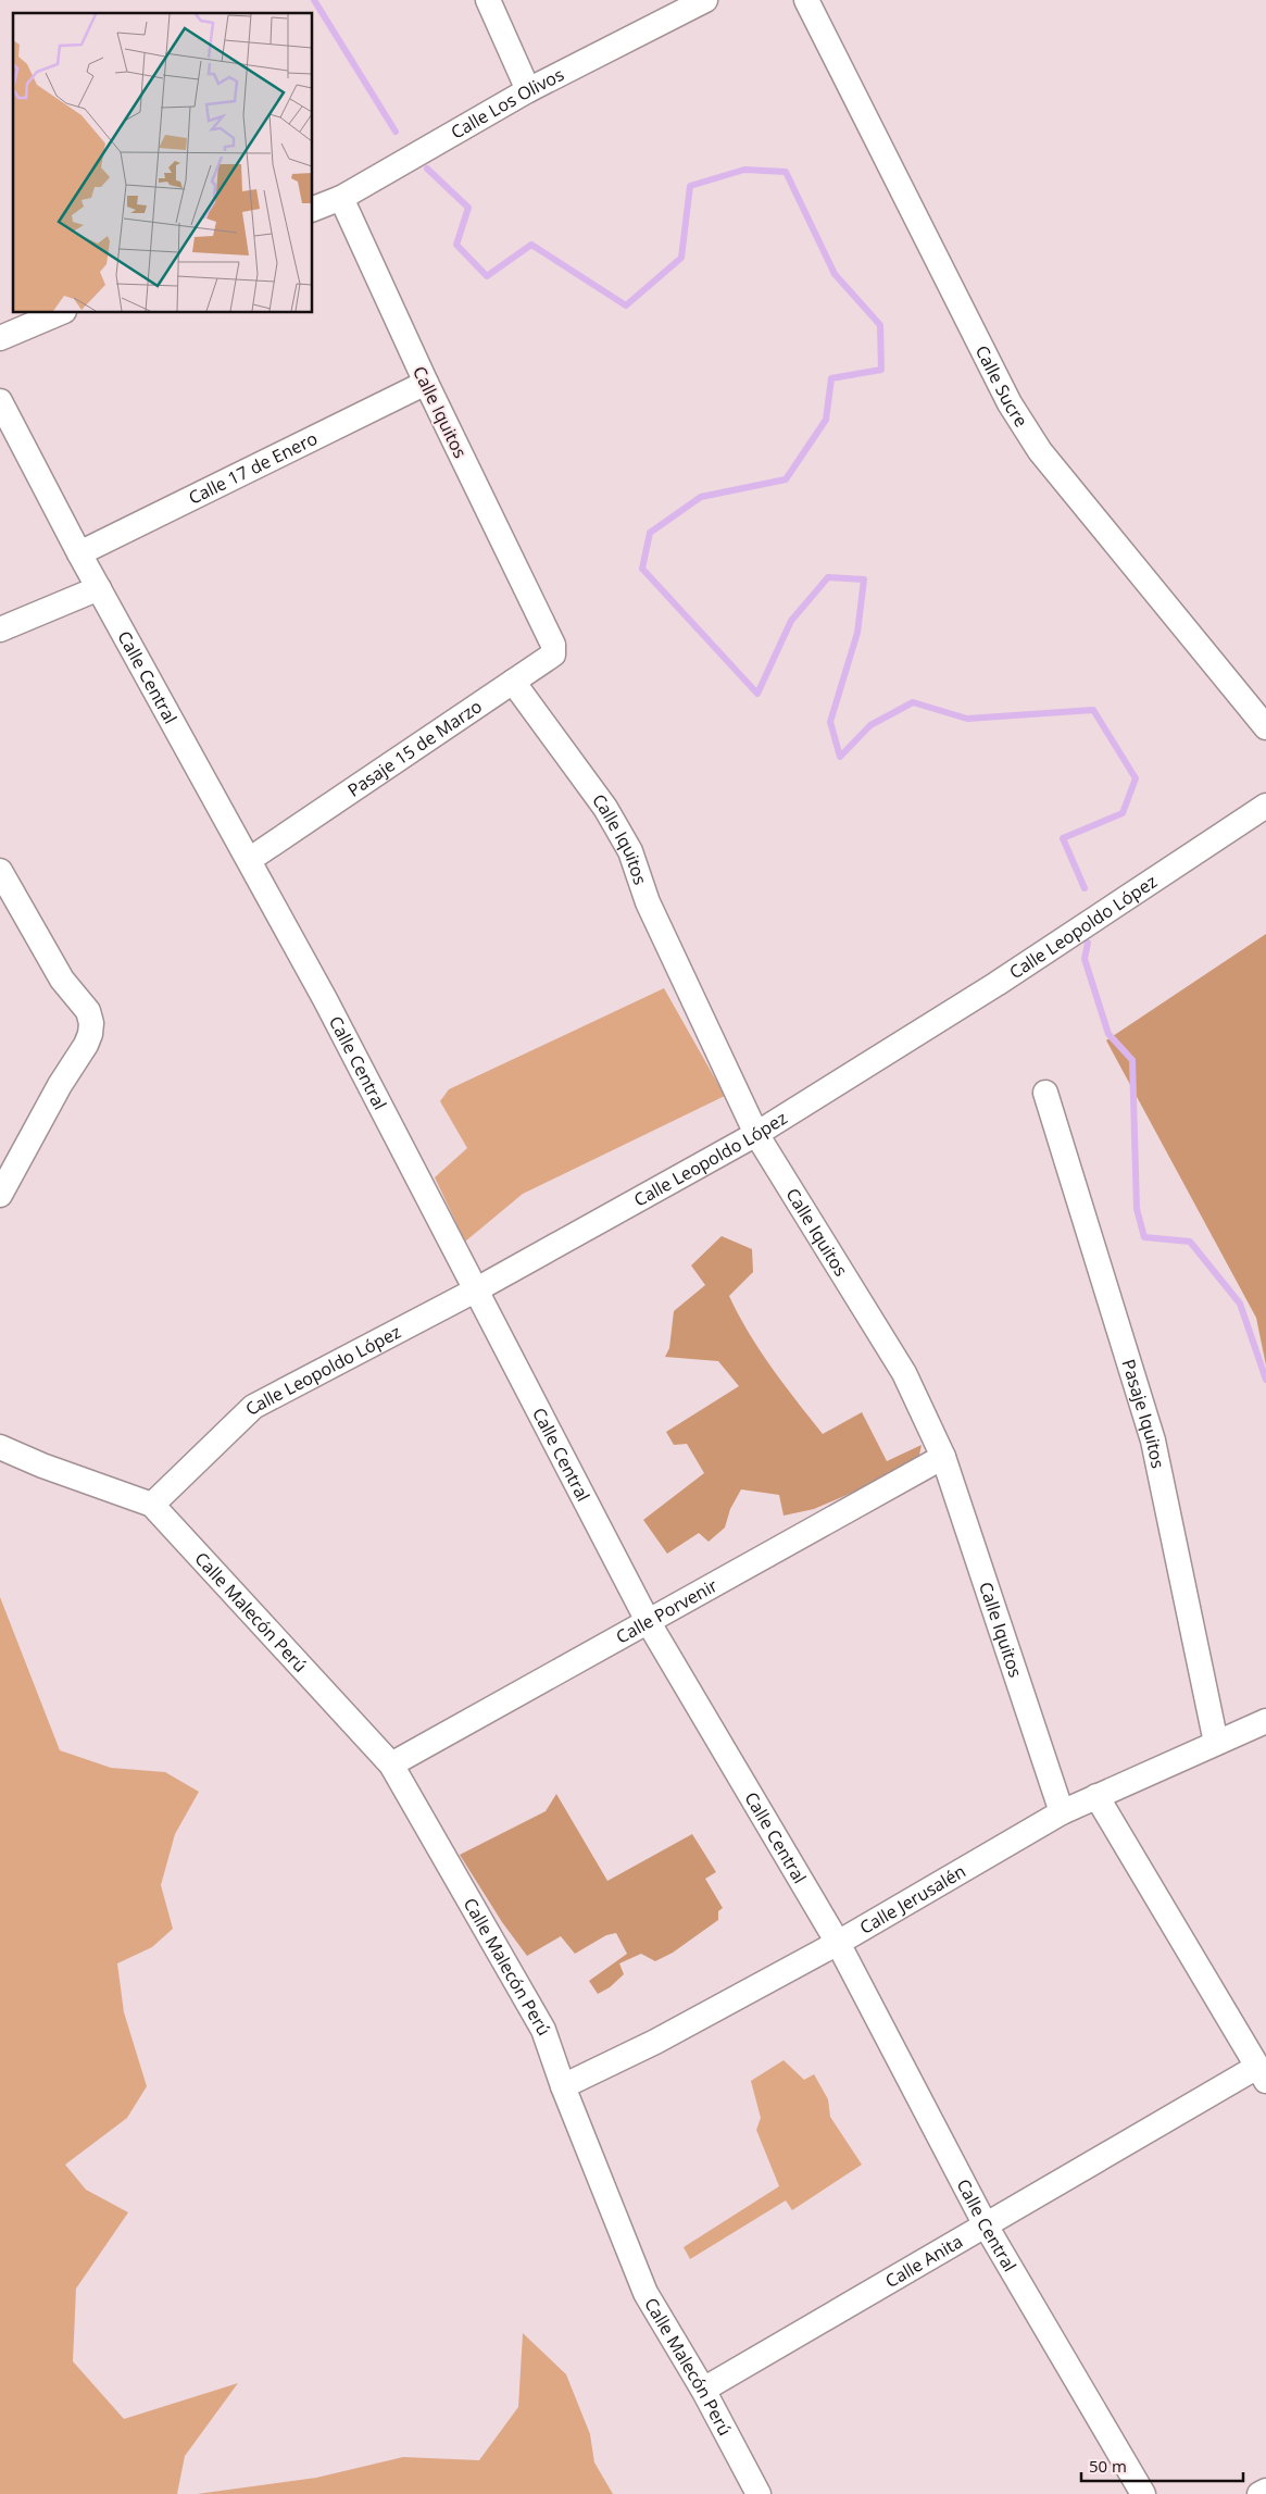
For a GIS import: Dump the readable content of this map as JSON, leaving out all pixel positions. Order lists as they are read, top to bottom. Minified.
{"streets":{"street":["Calle Los Olivos","Calle Sucre","Calle Iquitos","Calle 17 de Enero","Calle Central","Pasaje 15 de Marzo","Calle Leopoldo López","Pasaje Iquitos","Calle Porvenir","Calle Malecón Perú","Calle Jerusalén","Calle Anita"]},"crossings":[["Calle Los Olivos","Calle Iquitos"],["Calle Iquitos","Calle 17 de Enero"],["Calle Iquitos","Pasaje 15 de Marzo"],["Calle Iquitos","Calle Leopoldo López"],["Calle Iquitos","Calle Porvenir"],["Calle Iquitos","Calle Jerusalén"],["Calle 17 de Enero","Calle Central"],["Calle Central","Pasaje 15 de Marzo"],["Calle Central","Calle Leopoldo López"],["Calle Central","Calle Porvenir"],["Calle Central","Calle Jerusalén"],["Calle Central","Calle Anita"],["Calle Leopoldo López","Calle Malecón Perú"],["Pasaje Iquitos","Calle Jerusalén"],["Calle Porvenir","Calle Malecón Perú"],["Calle Malecón Perú","Calle Jerusalén"],["Calle Malecón Perú","Calle Anita"]],"scale_bar":"50 m"}
